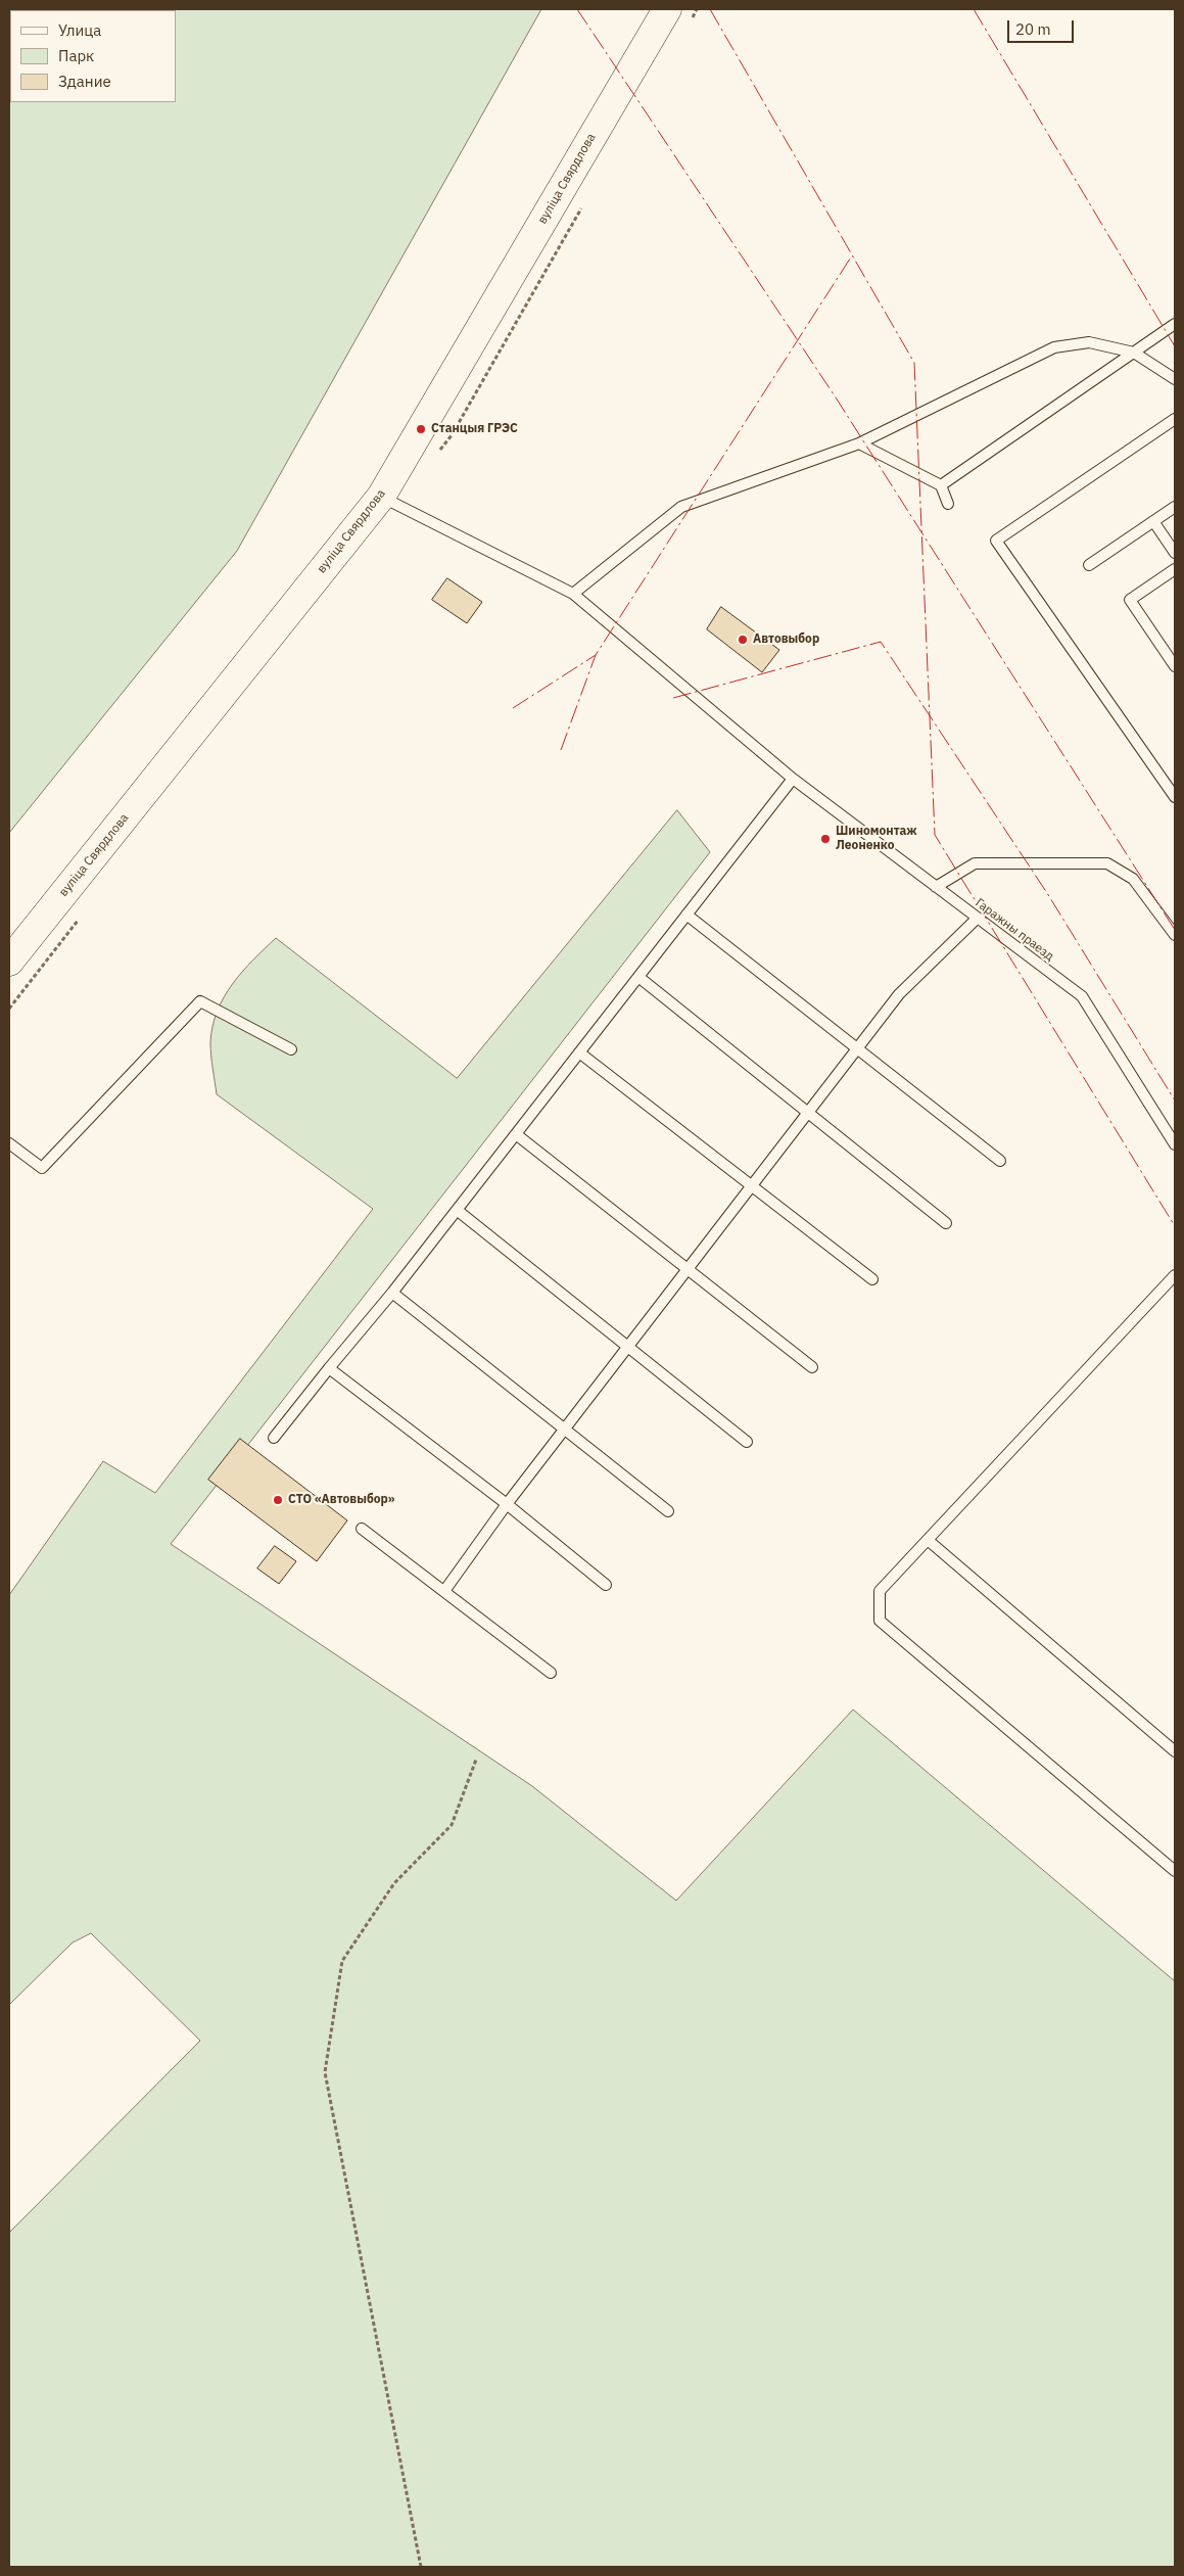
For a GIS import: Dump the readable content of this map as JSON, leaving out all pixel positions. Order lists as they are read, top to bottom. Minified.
{"streets":{"main road":["вуліца Свярдлова"],"lane":["Гаражны праезд"]},"crossings":[["вуліца Свярдлова","Гаражны праезд"]],"places":["Станцыя ГРЭС","Автовыбор","Шиномонтаж Леоненко","СТО «Автовыбор»"],"legend":["Улица","Парк","Здание"],"scale_bar":"20 m"}
